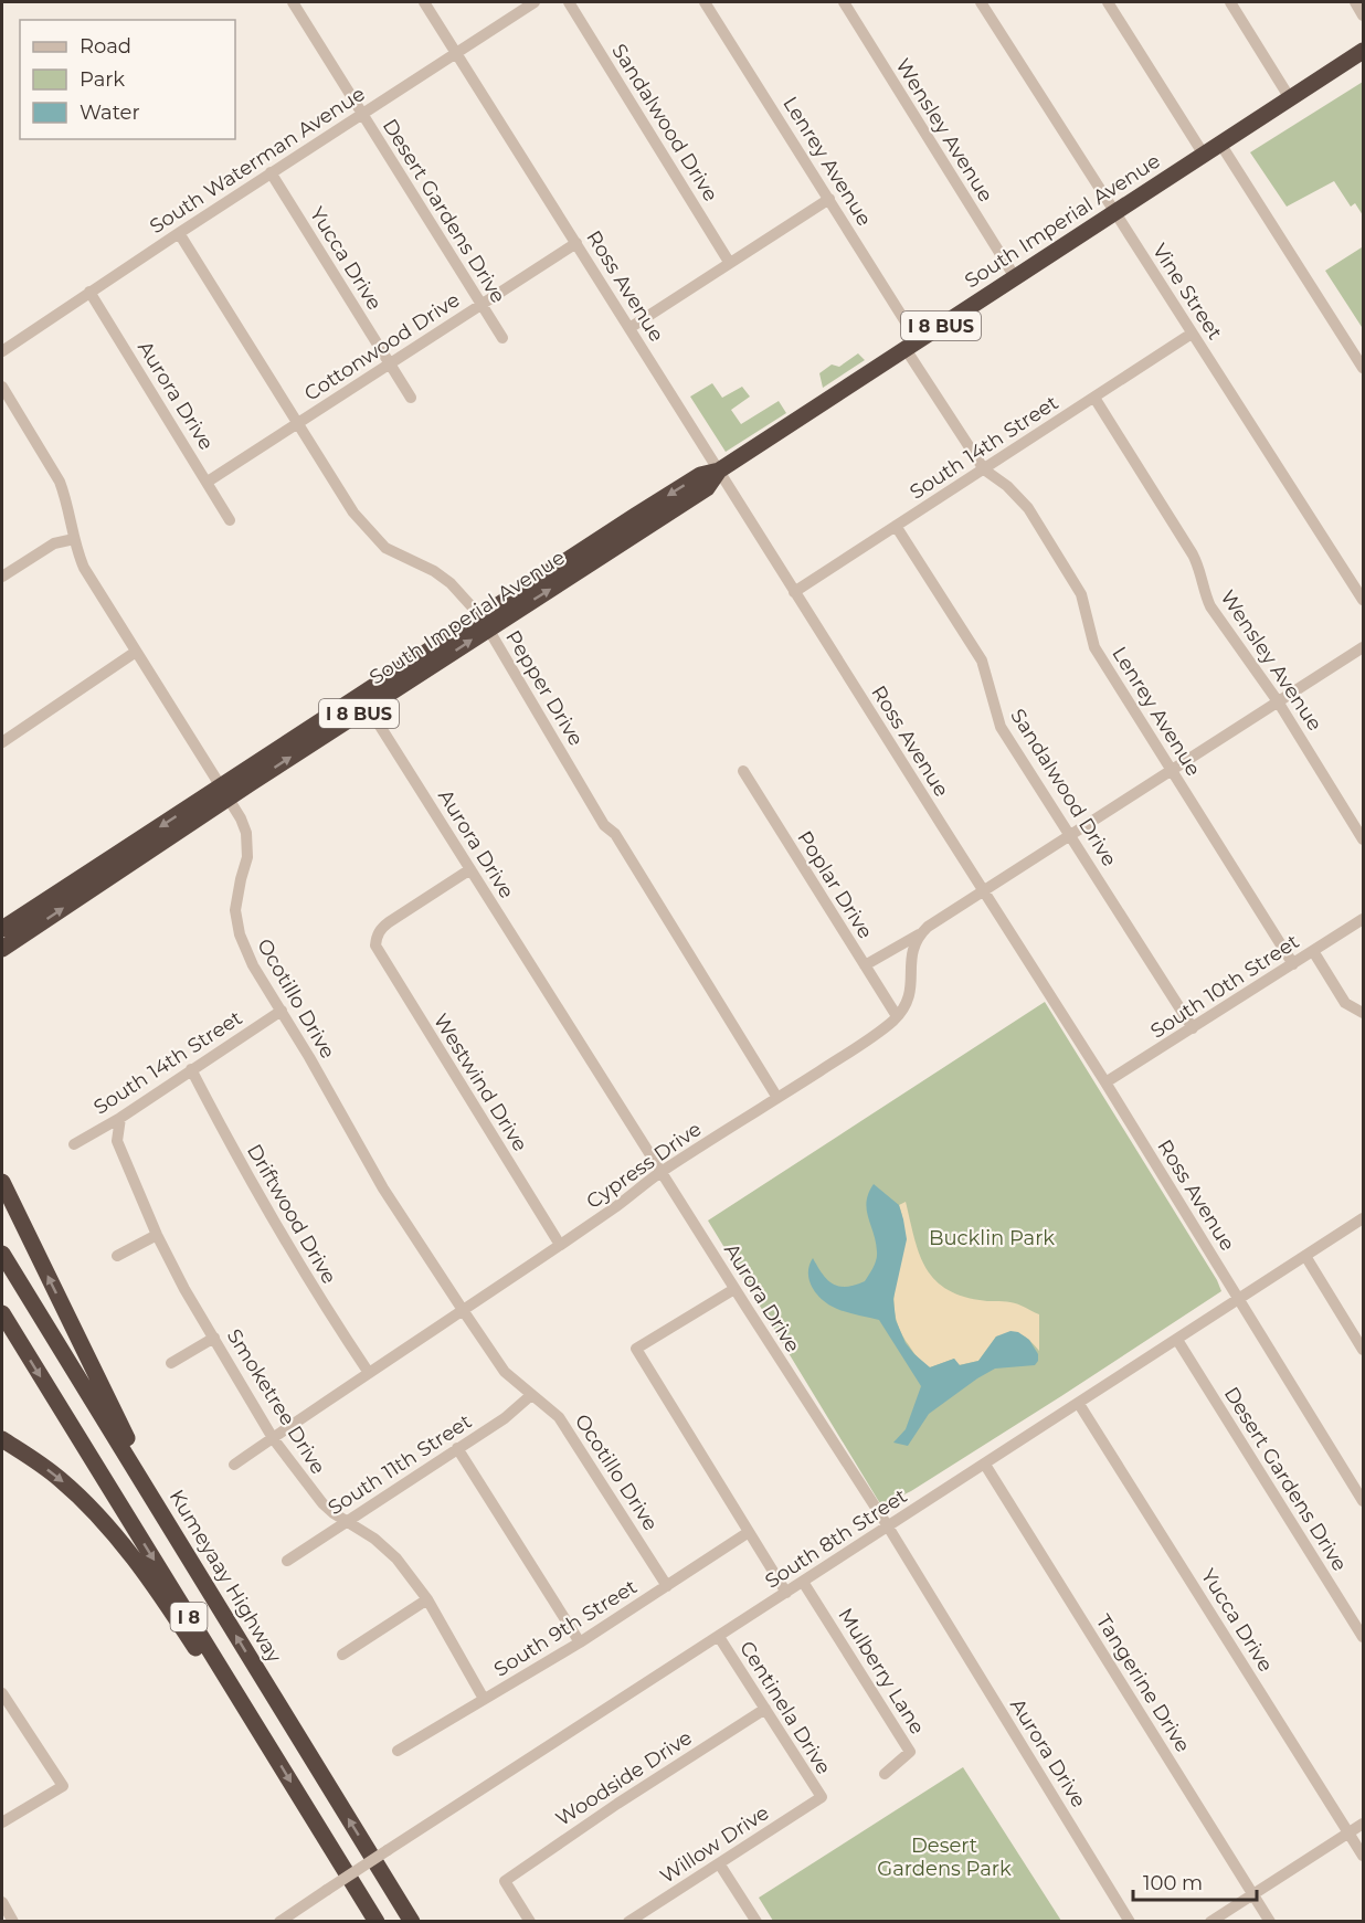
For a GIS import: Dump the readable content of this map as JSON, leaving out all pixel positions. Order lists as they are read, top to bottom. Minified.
{"streets":{"highway":["South Imperial Avenue","I 8 BUS","Kumeyaay Highway","I 8"],"street":["Sandalwood Drive","Wensley Avenue","South Waterman Avenue","Lenrey Avenue","Desert Gardens Drive","Yucca Drive","Ross Avenue","Vine Street","Cottonwood Drive","Aurora Drive","South 14th Street","Pepper Drive","Poplar Drive","South 10th Street","Ocotillo Drive","Westwind Drive","Cypress Drive","Driftwood Drive","Smoketree Drive","South 11th Street","South 8th Street","South 9th Street","Mulberry Lane","Tangerine Drive","Centinela Drive","Woodside Drive","Willow Drive"]},"crossings":[["Sandalwood Drive","South 14th Street"],["Sandalwood Drive","South 10th Street"],["Wensley Avenue","South Imperial Avenue"],["Wensley Avenue","South 14th Street"],["South Waterman Avenue","Desert Gardens Drive"],["South Waterman Avenue","Yucca Drive"],["South Waterman Avenue","Ross Avenue"],["South Waterman Avenue","Aurora Drive"],["South Waterman Avenue","Pepper Drive"],["Lenrey Avenue","South Imperial Avenue"],["Lenrey Avenue","South 14th Street"],["Lenrey Avenue","South 10th Street"],["Desert Gardens Drive","Cottonwood Drive"],["Desert Gardens Drive","South 8th Street"],["South Imperial Avenue","Ross Avenue"],["South Imperial Avenue","Vine Street"],["South Imperial Avenue","Aurora Drive"],["South Imperial Avenue","Pepper Drive"],["South Imperial Avenue","Ocotillo Drive"],["Yucca Drive","Cottonwood Drive"],["Yucca Drive","South 8th Street"],["Ross Avenue","Cottonwood Drive"],["Ross Avenue","South 14th Street"],["Ross Avenue","South 10th Street"],["Ross Avenue","South 8th Street"],["Vine Street","South 14th Street"],["Cottonwood Drive","Aurora Drive"],["Cottonwood Drive","Pepper Drive"],["Aurora Drive","Westwind Drive"],["Aurora Drive","Cypress Drive"],["Aurora Drive","South 8th Street"],["South 14th Street","Ocotillo Drive"],["South 14th Street","Driftwood Drive"],["South 14th Street","Smoketree Drive"],["Pepper Drive","Cypress Drive"],["Poplar Drive","Cypress Drive"],["Ocotillo Drive","Cypress Drive"],["Ocotillo Drive","South 11th Street"],["Ocotillo Drive","South 9th Street"],["Westwind Drive","Cypress Drive"],["Cypress Drive","Driftwood Drive"],["Cypress Drive","Smoketree Drive"],["Smoketree Drive","South 11th Street"],["Smoketree Drive","South 9th Street"],["South 8th Street","Mulberry Lane"],["South 8th Street","Tangerine Drive"],["South 8th Street","Centinela Drive"],["Centinela Drive","Woodside Drive"],["Centinela Drive","Willow Drive"]],"parks":["Bucklin Park","Desert Gardens Park"],"legend":["Road","Park","Water"],"scale_bar":"100 m"}
